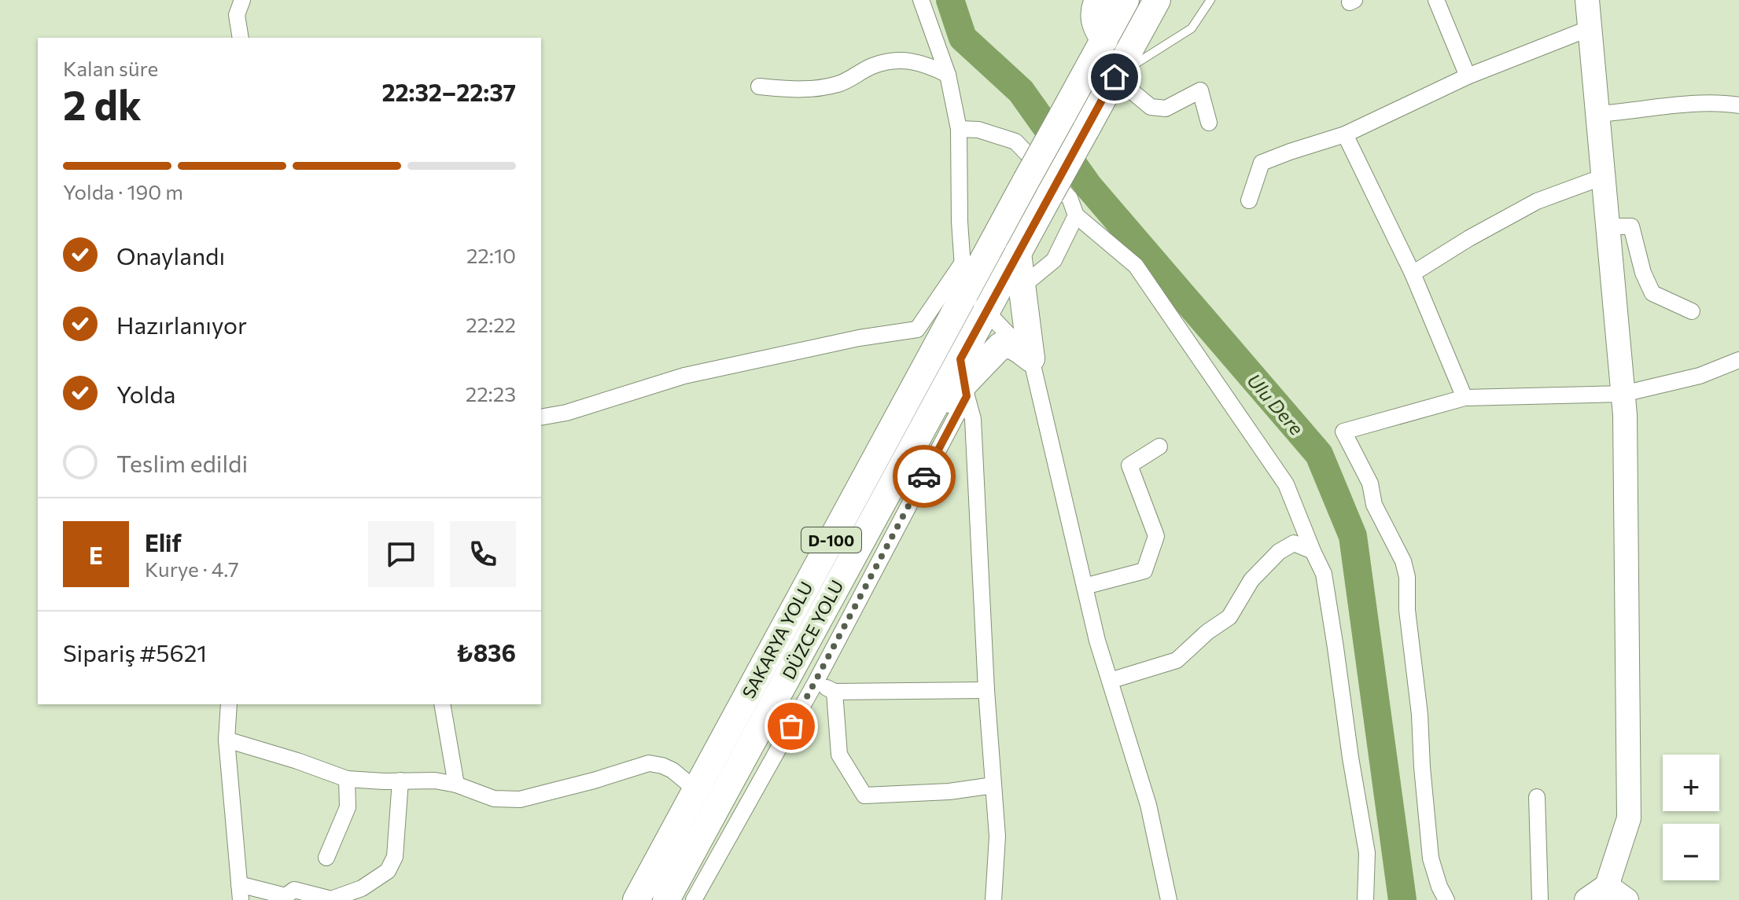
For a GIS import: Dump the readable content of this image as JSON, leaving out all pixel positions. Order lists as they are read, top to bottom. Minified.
{"streets":{"highway":["D-100","DÜZCE YOLU","SAKARYA YOLU"]},"water":["Ulu Dere"],"page":{"heading":["2 dk","Kalan süre","22:32–22:37"],"panel":["Elif","Kurye · 4.7","Sipariş #5621","₺836"],"bar":"Yolda · 190 m","list":[["Onaylandı","22:10"],["Hazırlanıyor","22:22"],["Yolda","22:23"],"Teslim edildi"],"round":"E","map_buttons":["+","−"]}}
